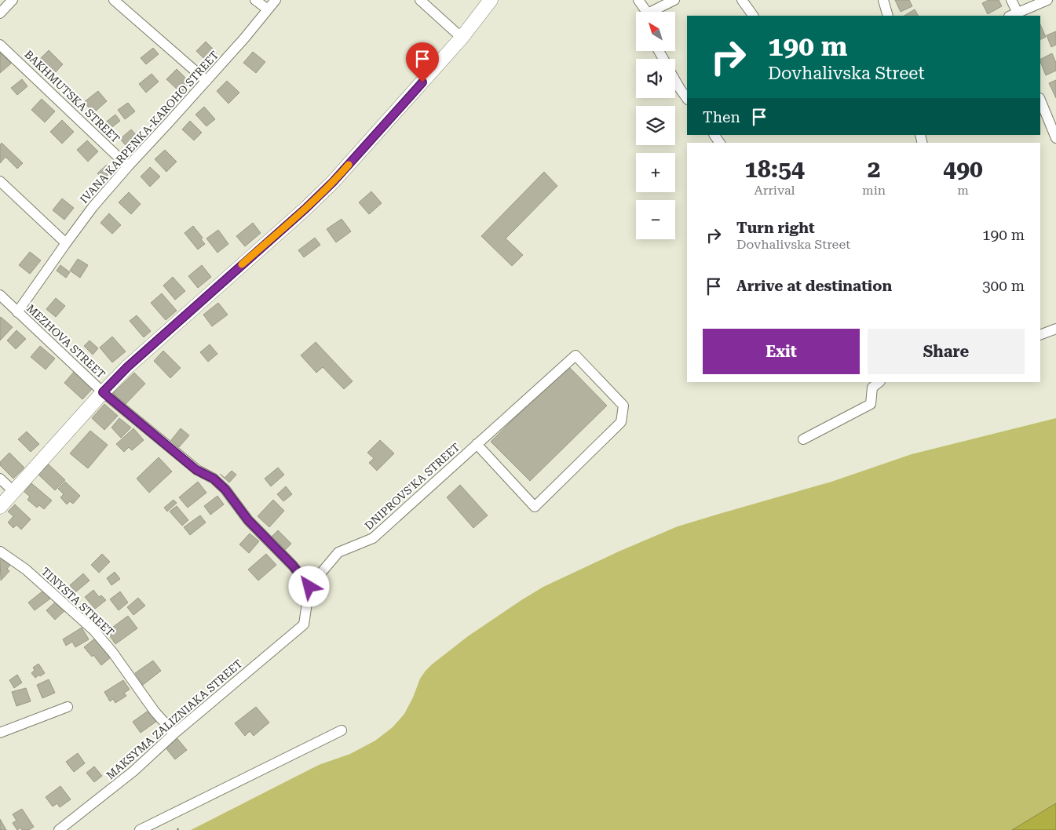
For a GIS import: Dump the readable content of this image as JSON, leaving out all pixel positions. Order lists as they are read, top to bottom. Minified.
{"streets":{"street":["BAKHMUTSKA STREET","IVANA KARPENKA-KAROHO STREET","MEZHOVA STREET","DNIPROVS'KA STREET","TINYSTA STREET","MAKSYMA ZALIZNIAKA STREET"]},"crossings":[["BAKHMUTSKA STREET","IVANA KARPENKA-KAROHO STREET"],["IVANA KARPENKA-KAROHO STREET","MEZHOVA STREET"],["MEZHOVA STREET","DNIPROVS'KA STREET"],["MEZHOVA STREET","MAKSYMA ZALIZNIAKA STREET"],["DNIPROVS'KA STREET","MAKSYMA ZALIZNIAKA STREET"],["TINYSTA STREET","MAKSYMA ZALIZNIAKA STREET"]],"north":"top left","page":{"map_buttons":["+","−"],"turn":["190 m","Dovhalivska Street"],"then":"Then","eta":["18:54","Arrival","2","min","490","m"],"list":[{"name":"Turn right","note":"Dovhalivska Street","value":"190 m"},{"name":"Arrive at destination","value":"300 m"}],"buttons":["Exit","Share"]}}
